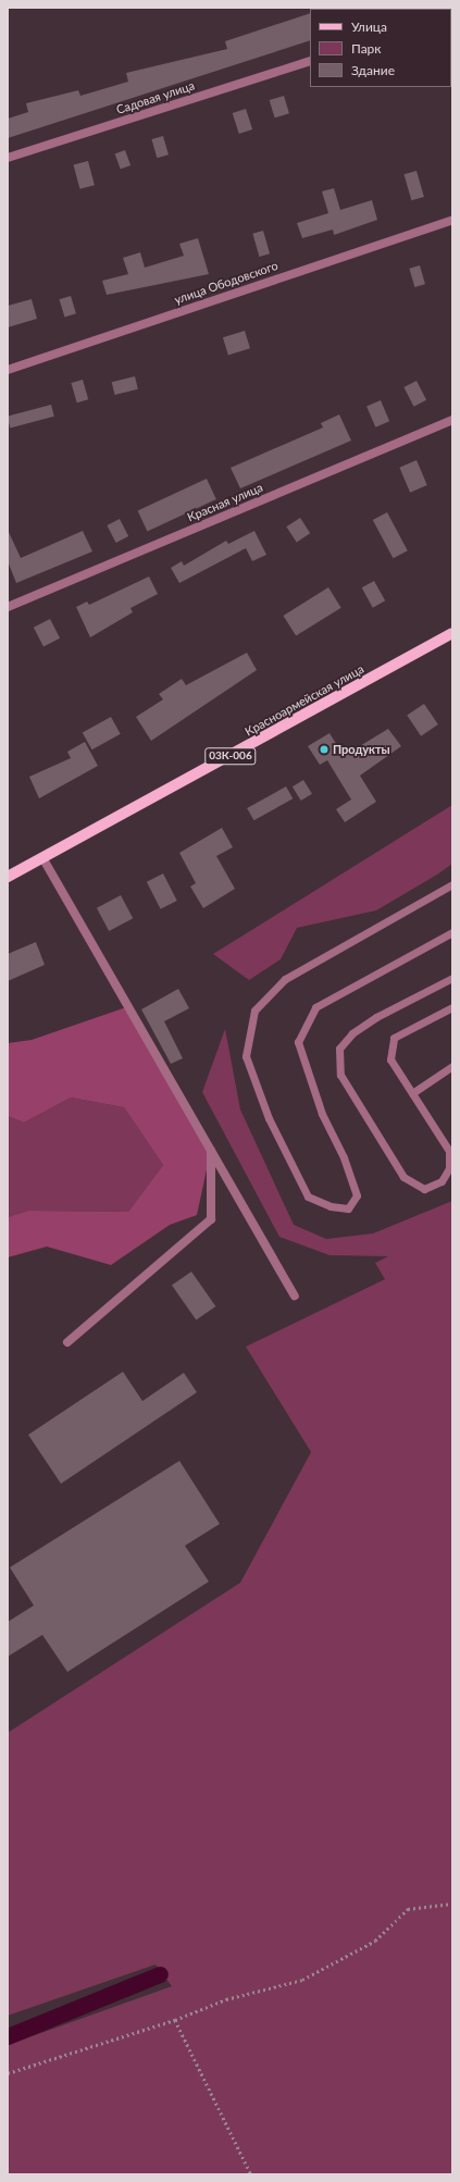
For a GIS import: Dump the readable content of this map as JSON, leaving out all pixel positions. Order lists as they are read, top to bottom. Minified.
{"streets":{"main road":["Красноармейская улица","03К-006"],"street":["Садовая улица","улица Ободовского","Красная улица"]},"places":["Продукты"],"legend":["Улица","Парк","Здание"]}
